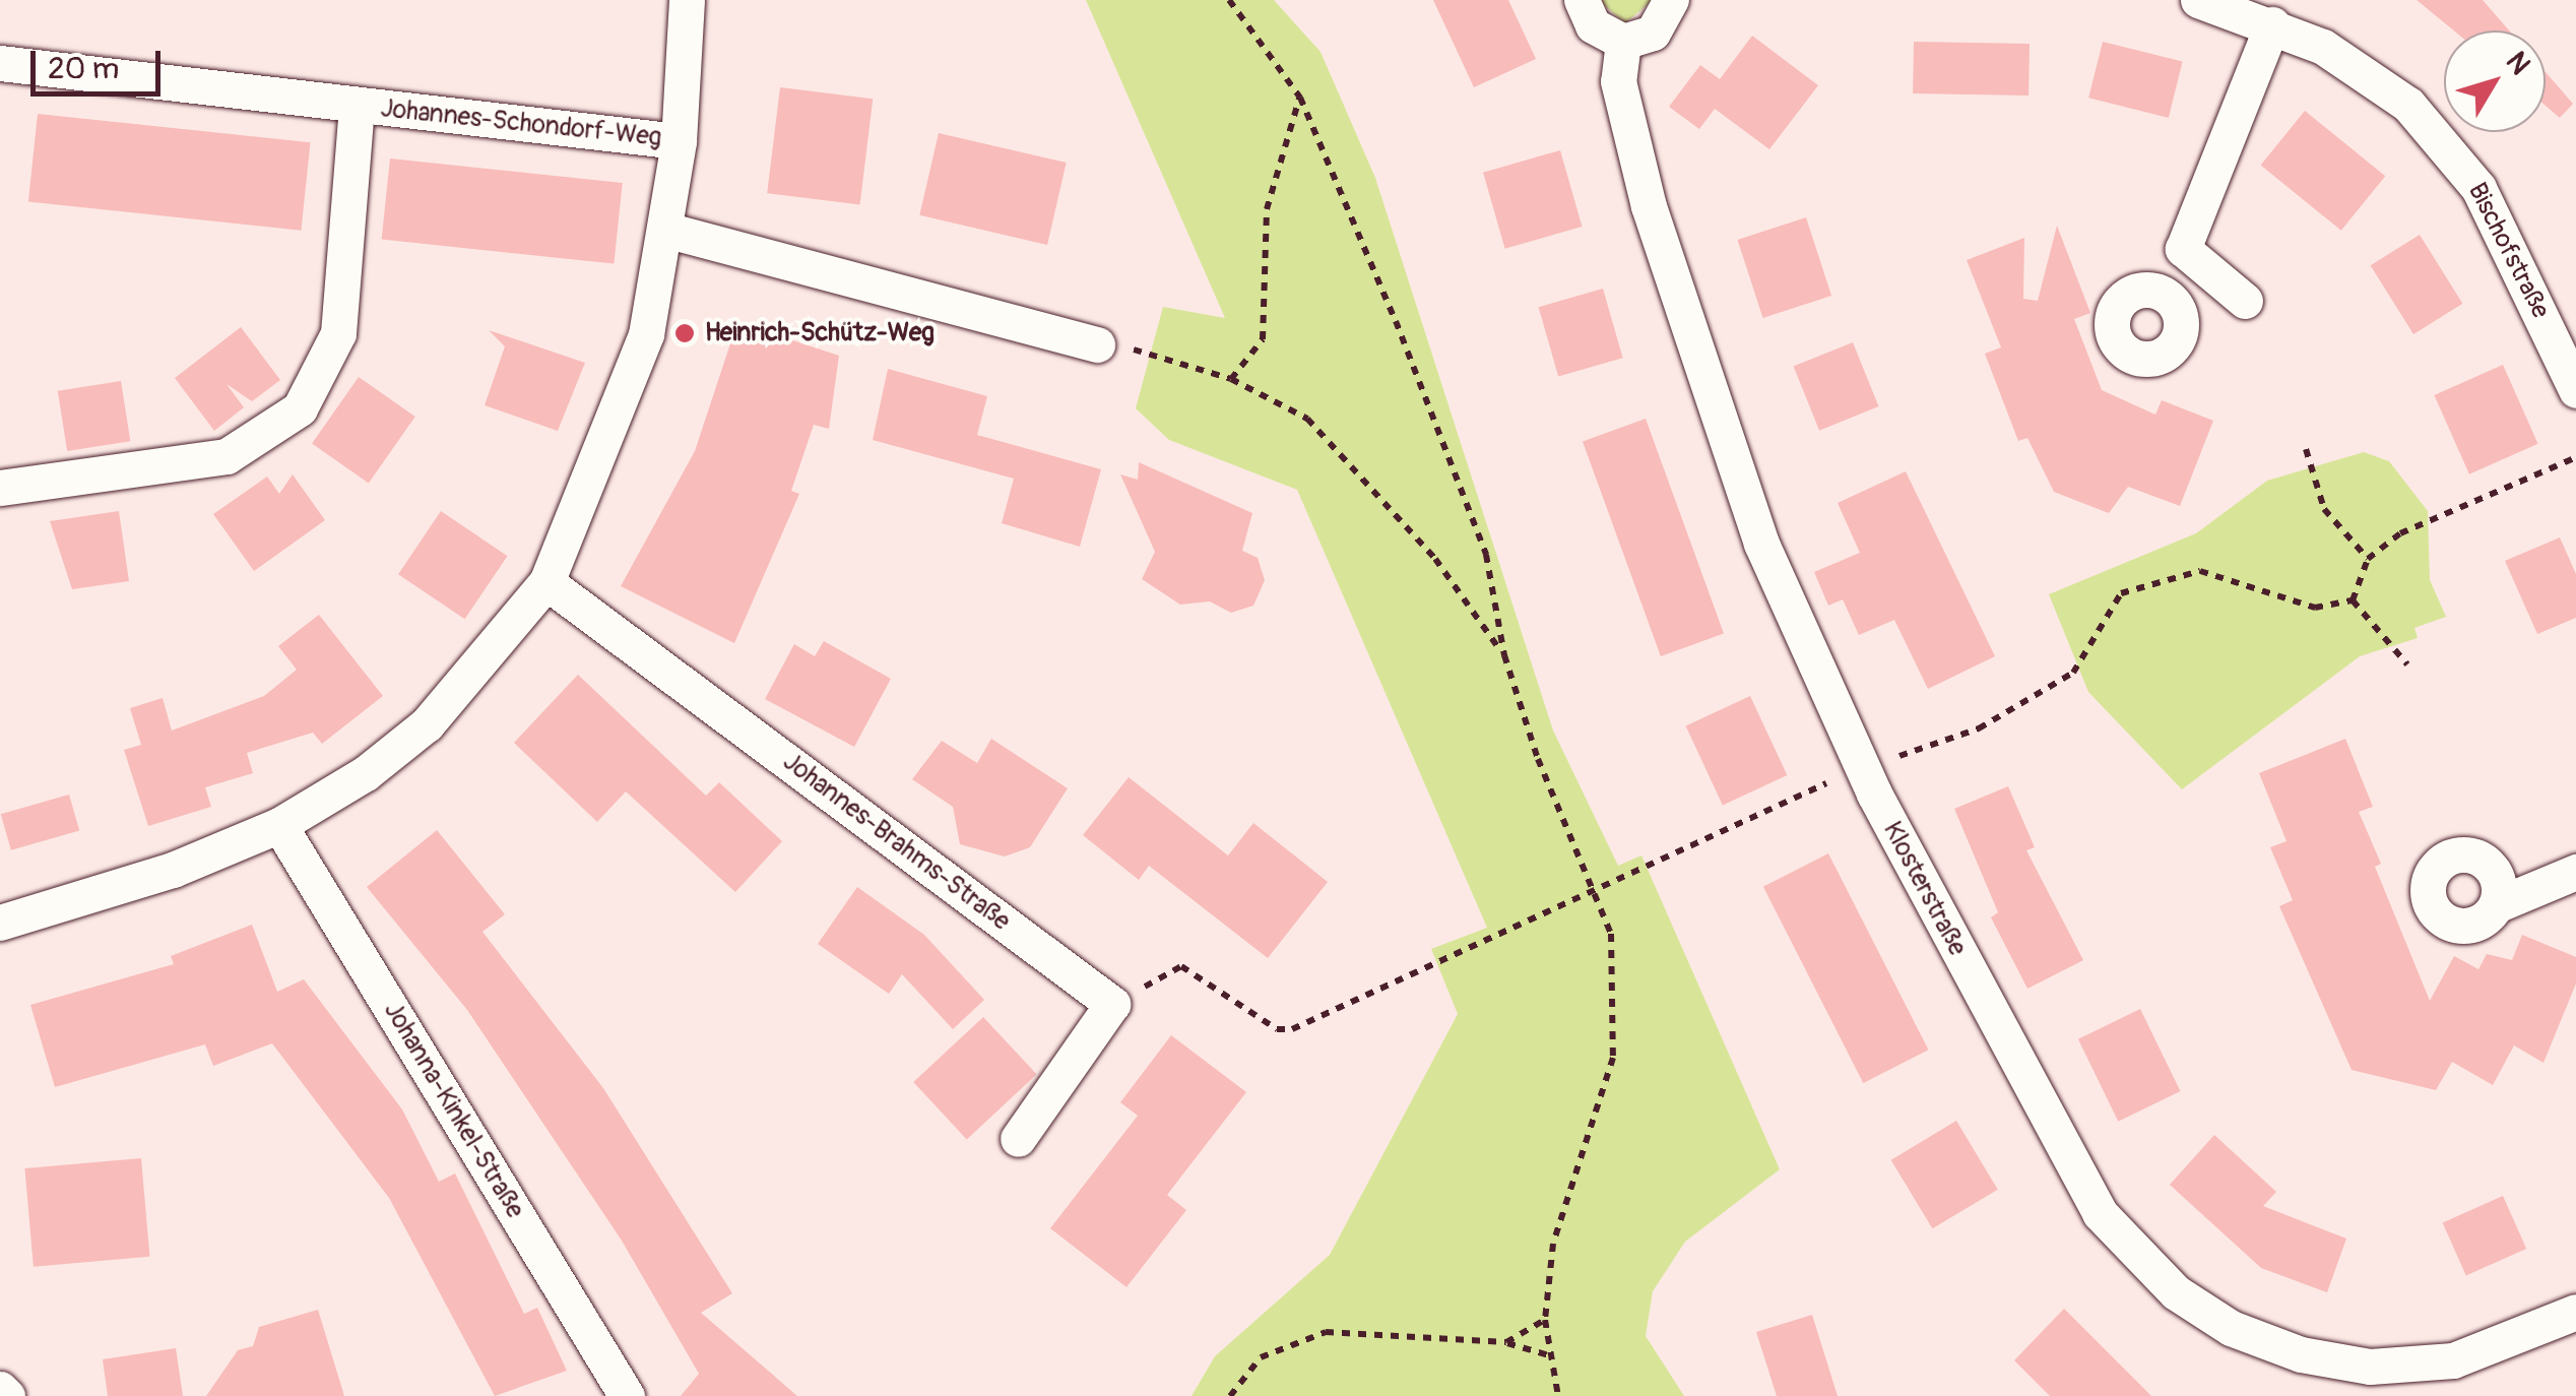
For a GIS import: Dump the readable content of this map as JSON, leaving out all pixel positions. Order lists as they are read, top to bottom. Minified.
{"streets":{"street":["Johannes-Schondorf-Weg","Bischofstraße","Johannes-Brahms-Straße","Klosterstraße","Johanna-Kinkel-Straße"]},"places":["Heinrich-Schütz-Weg"],"scale_bar":"20 m","north":"top right"}
